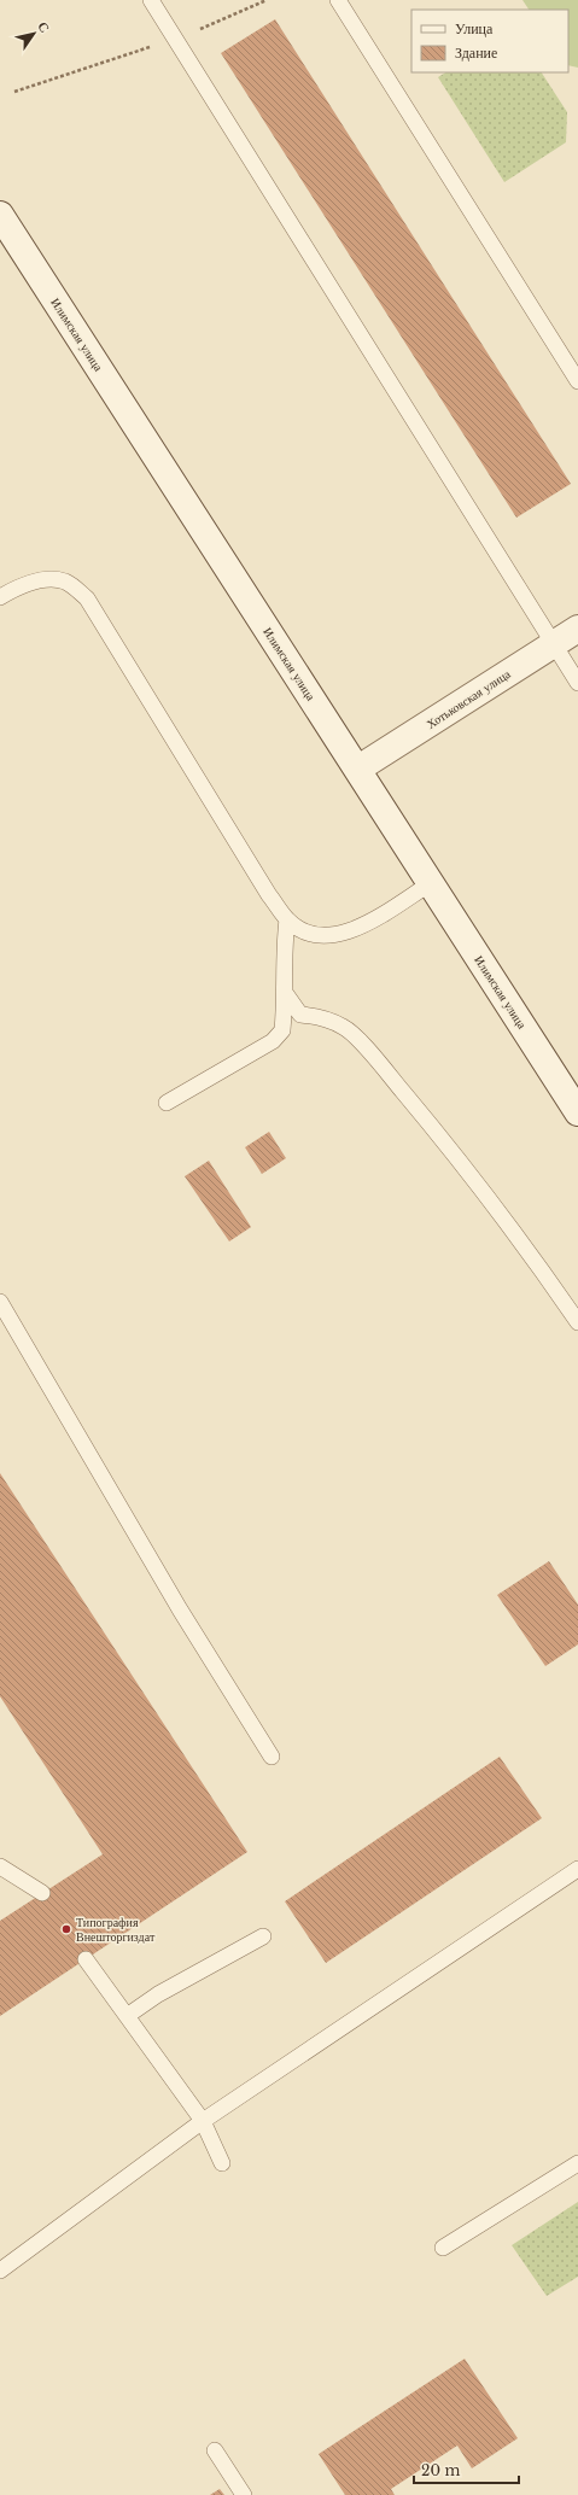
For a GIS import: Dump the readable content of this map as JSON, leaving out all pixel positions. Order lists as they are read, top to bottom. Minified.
{"streets":{"street":["Илимская улица","Хотьковская улица"]},"crossings":[["Илимская улица","Хотьковская улица"]],"places":["Типография Внешторгиздат"],"legend":["Улица","Здание"],"scale_bar":"20 m","north":"top right"}
